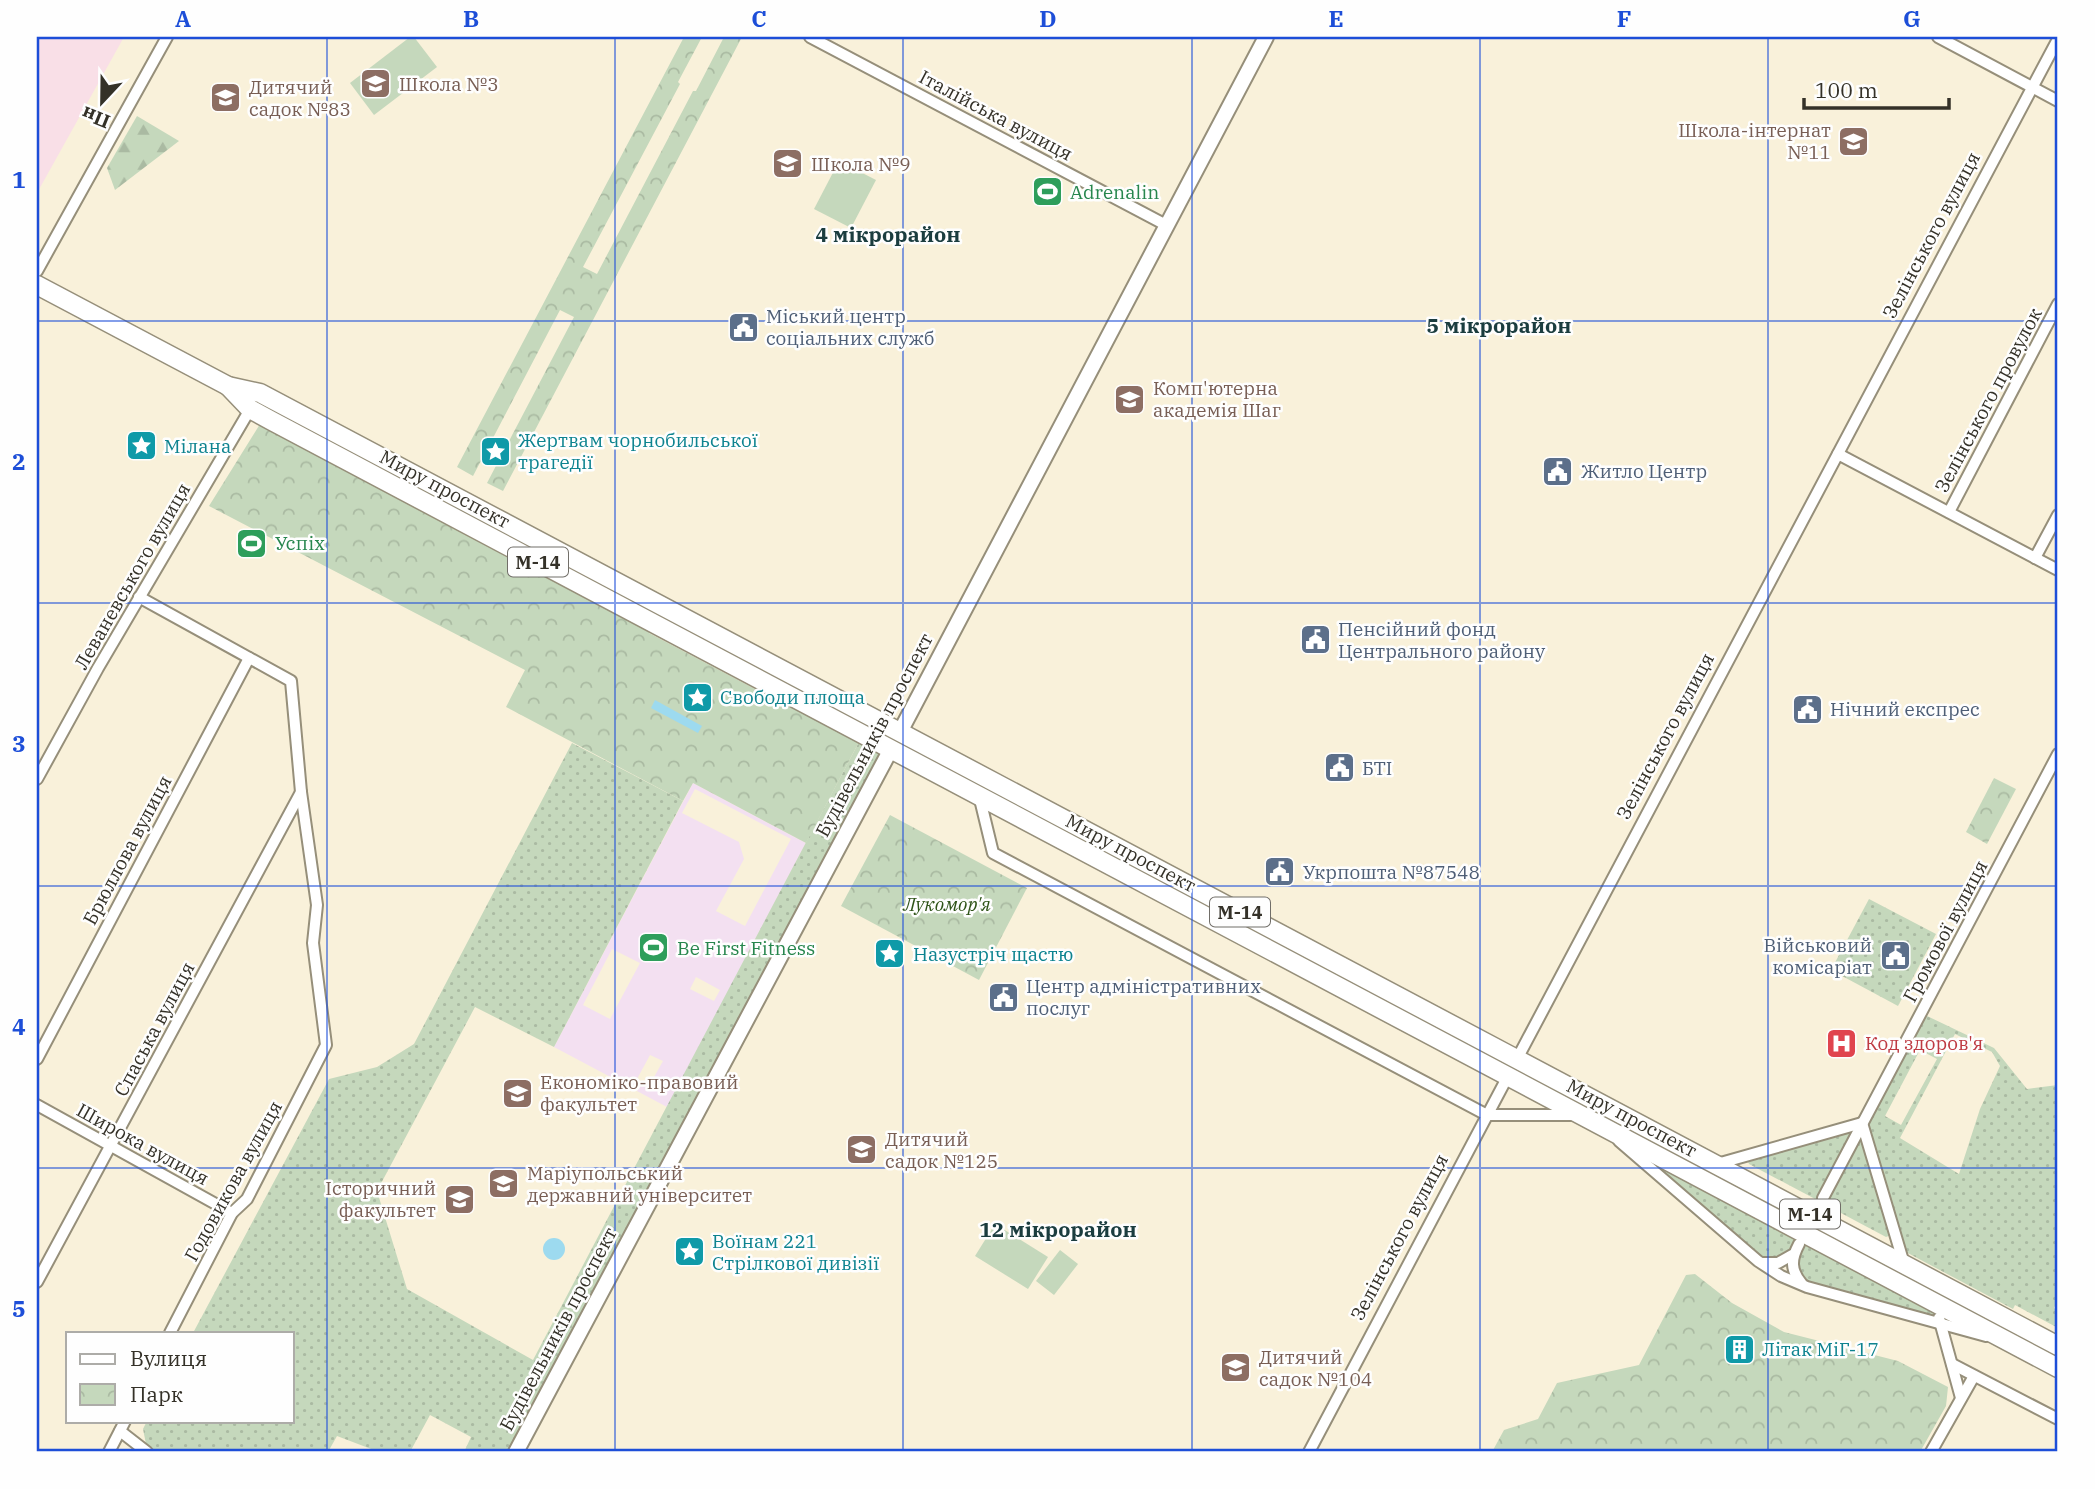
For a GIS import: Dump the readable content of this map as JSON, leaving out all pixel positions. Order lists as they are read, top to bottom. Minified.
{"streets":{"highway":["Зелінського вулиця","Миру проспект","М-14","Будівельників проспект"],"street":["Італійська вулиця","Зелінського провулок","Леваневського вулиця","Брюллова вулиця","Громової вулиця","Спаська вулиця","Широка вулиця","Годовикова вулиця"]},"crossings":[["Італійська вулиця","Будівельників проспект"],["Зелінського вулиця","Миру проспект"],["Миру проспект","Леваневського вулиця"],["Миру проспект","Будівельників проспект"],["Спаська вулиця","Широка вулиця"],["Спаська вулиця","Годовикова вулиця"],["Широка вулиця","Годовикова вулиця"]],"districts":["4 мікрорайон","5 мікрорайон","12 мікрорайон"],"parks":["Лукомор'я"],"places":{"school or university":["Школа №3","Дитячий садок №83","Школа-інтернат №11","Школа №9","Комп'ютерна академія Шаг","Економіко-правовий факультет","Дитячий садок №125","Маріупольський державний університет","Історичний факультет","Дитячий садок №104"],"sports":["Adrenalin","Успіх","Be First Fitness"],"public building":["Міський центр соціальних служб","Житло Центр","Пенсійний фонд Центрального району","Нічний експрес","БТІ","Укрпошта №87548","Військовий комісаріат","Центр адміністративних послуг"],"place":["Мілана","Жертвам чорнобильської трагедії","Свободи площа","Назустріч щастю","Воїнам 221 Стрілкової дивізії"],"hospital":["Код здоров'я"],"building":["Літак МіГ-17"]},"legend":["Вулиця","Парк"],"scale_bar":"100 m","north":"bottom","grid":{"columns":["A","B","C","D","E","F","G"],"rows":["1","2","3","4","5"]}}
